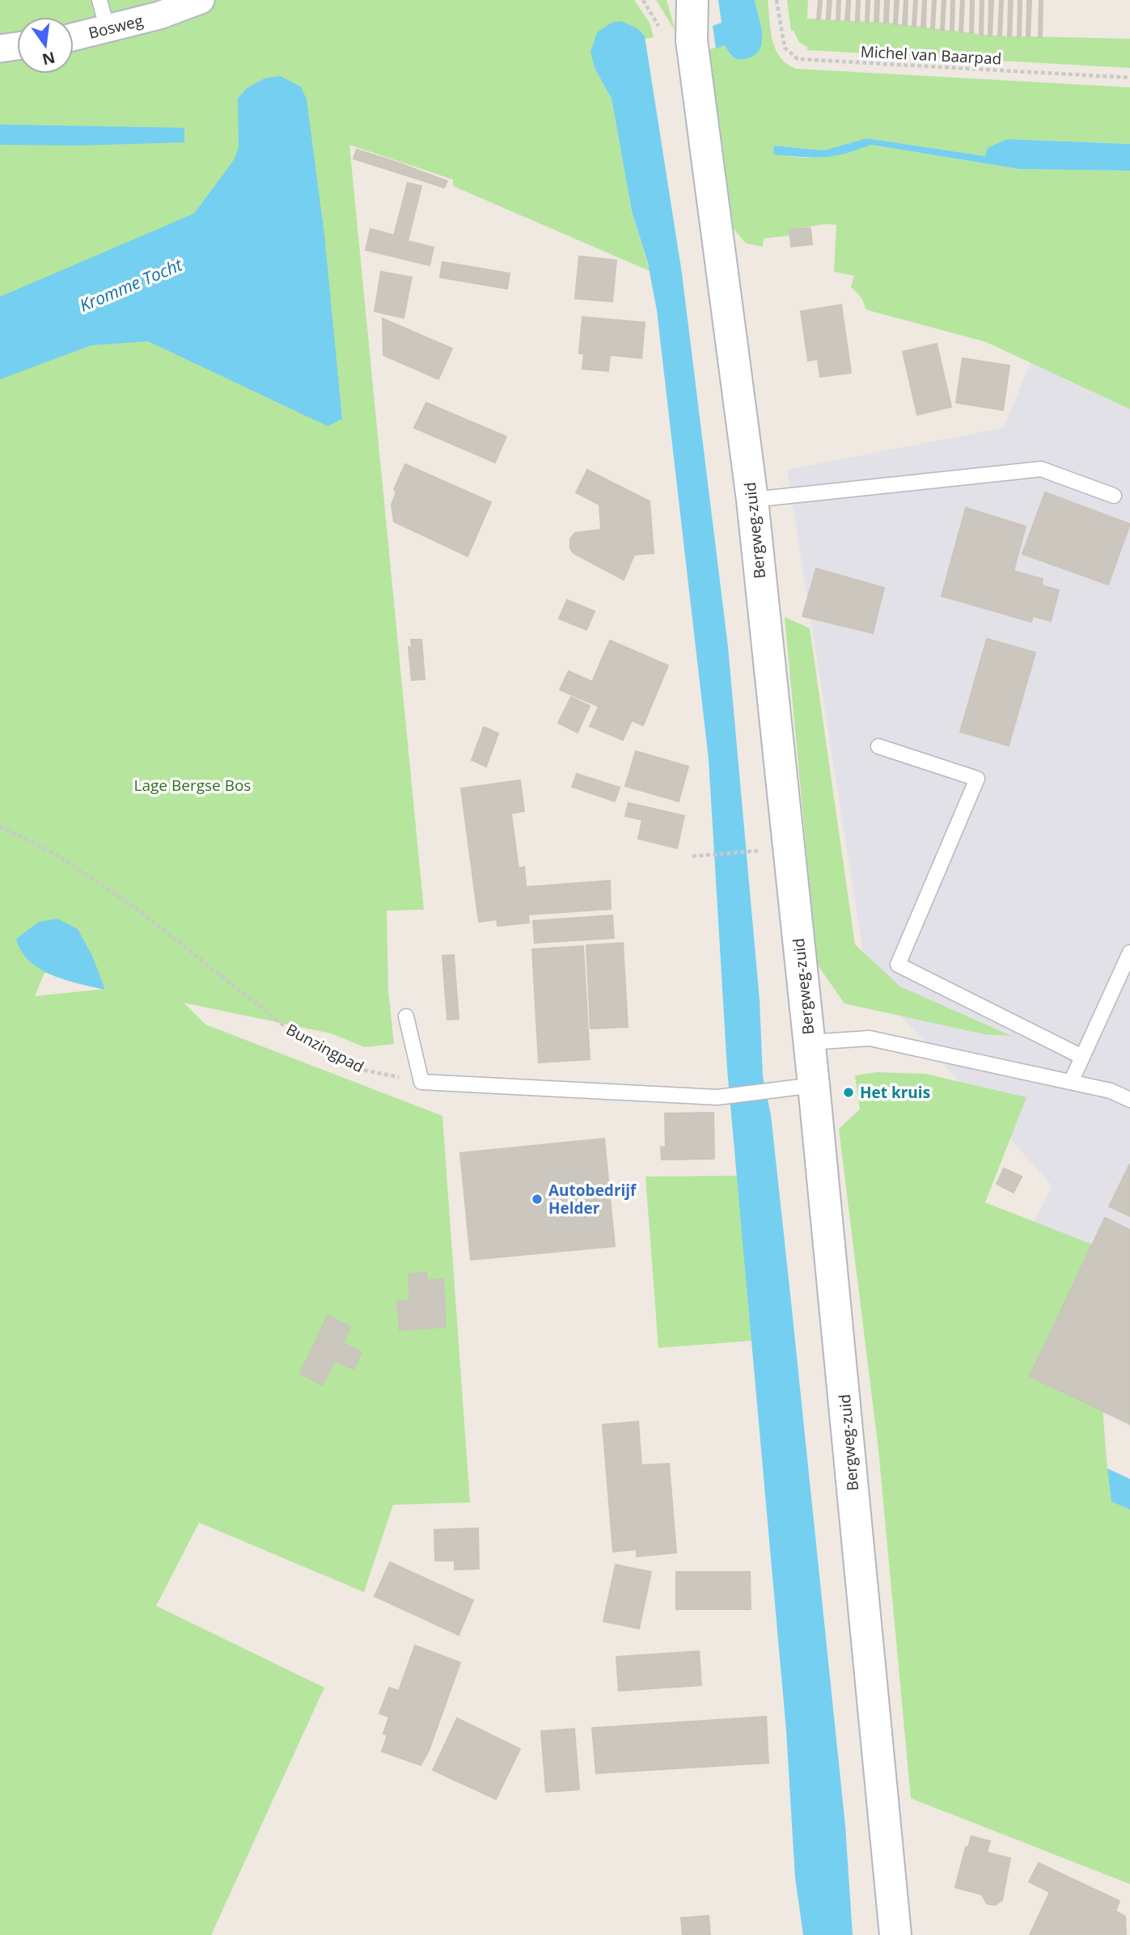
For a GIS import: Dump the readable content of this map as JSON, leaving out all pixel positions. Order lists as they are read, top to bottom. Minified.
{"streets":{"street":["Bosweg","Bergweg-zuid"],"path":["Michel van Baarpad","Bunzingpad"]},"water":["Kromme Tocht"],"parks":["Lage Bergse Bos"],"places":["Het kruis","Autobedrijf Helder"],"north":"bottom"}
